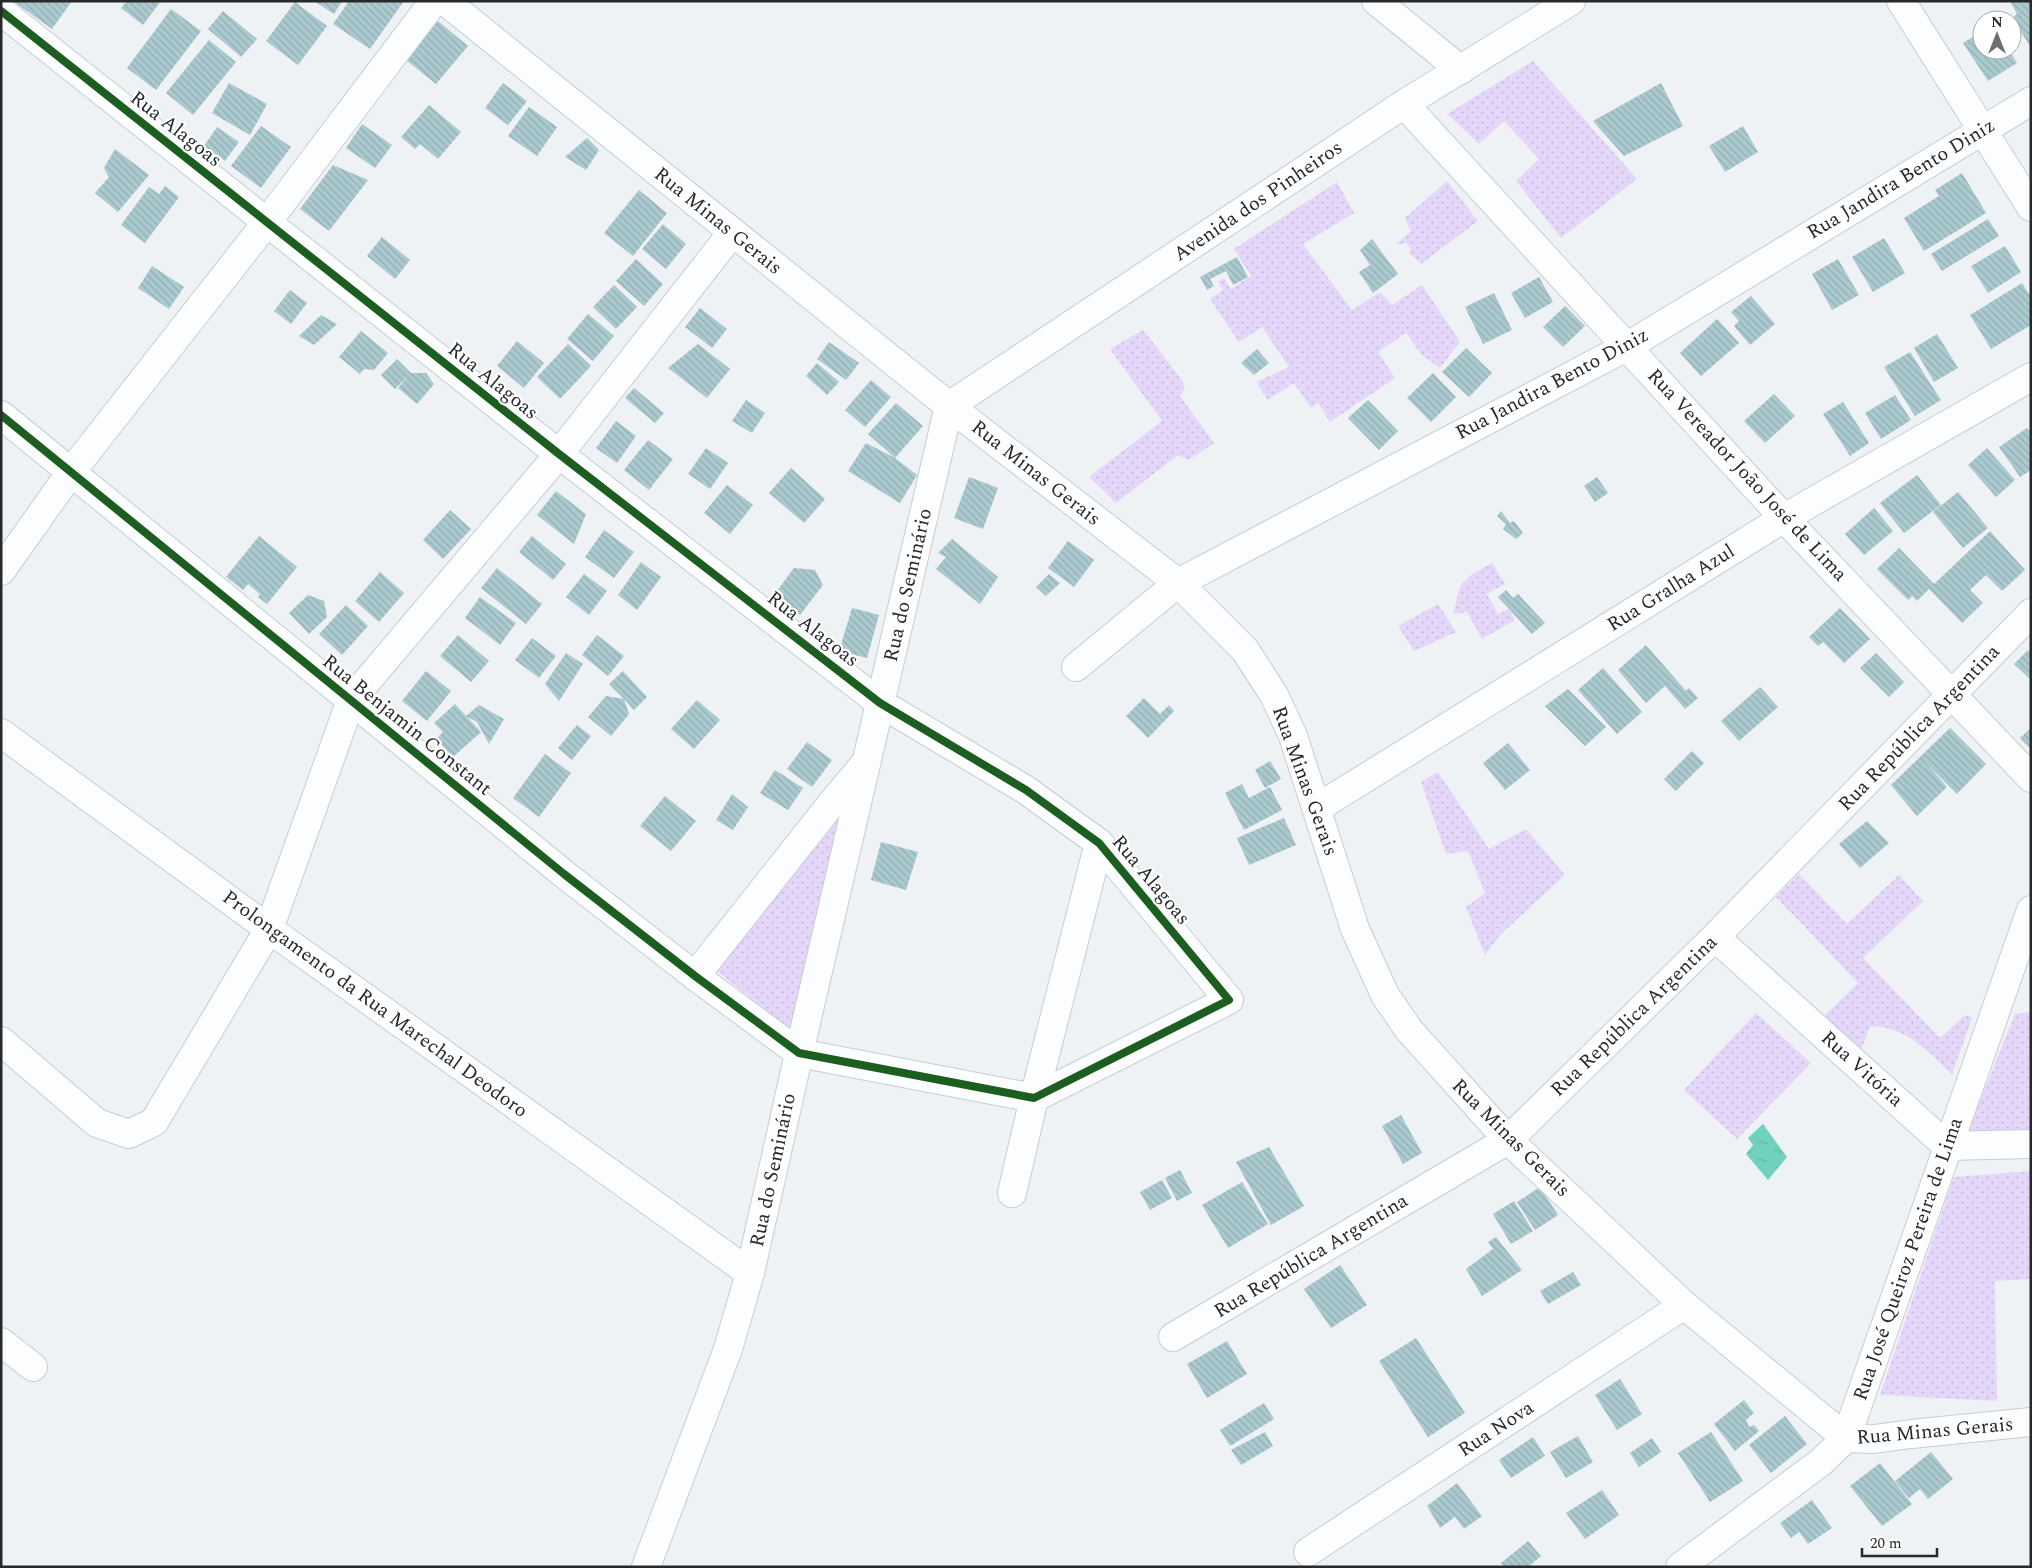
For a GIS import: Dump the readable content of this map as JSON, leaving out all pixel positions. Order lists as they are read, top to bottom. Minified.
{"streets":{"street":["Rua Alagoas","Rua Jandira Bento Diniz","Avenida dos Pinheiros","Rua Minas Gerais","Rua Vereador João José de Lima","Rua do Seminário","Rua Gralha Azul","Rua Benjamin Constant","Rua República Argentina","Prolongamento da Rua Marechal Deodoro","Rua Vitória","Rua José Queiroz Pereira de Lima","Rua Nova"]},"crossings":[["Rua Alagoas","Rua do Seminário"],["Rua Jandira Bento Diniz","Rua Minas Gerais"],["Rua Jandira Bento Diniz","Rua Vereador João José de Lima"],["Avenida dos Pinheiros","Rua Minas Gerais"],["Avenida dos Pinheiros","Rua Vereador João José de Lima"],["Avenida dos Pinheiros","Rua do Seminário"],["Rua Minas Gerais","Rua do Seminário"],["Rua Minas Gerais","Rua Gralha Azul"],["Rua Minas Gerais","Rua República Argentina"],["Rua Minas Gerais","Rua José Queiroz Pereira de Lima"],["Rua Minas Gerais","Rua Nova"],["Rua Vereador João José de Lima","Rua Gralha Azul"],["Rua Vereador João José de Lima","Rua República Argentina"],["Rua do Seminário","Rua Benjamin Constant"],["Rua do Seminário","Prolongamento da Rua Marechal Deodoro"],["Rua República Argentina","Rua Vitória"],["Rua Vitória","Rua José Queiroz Pereira de Lima"]],"scale_bar":"20 m","north":"top"}
